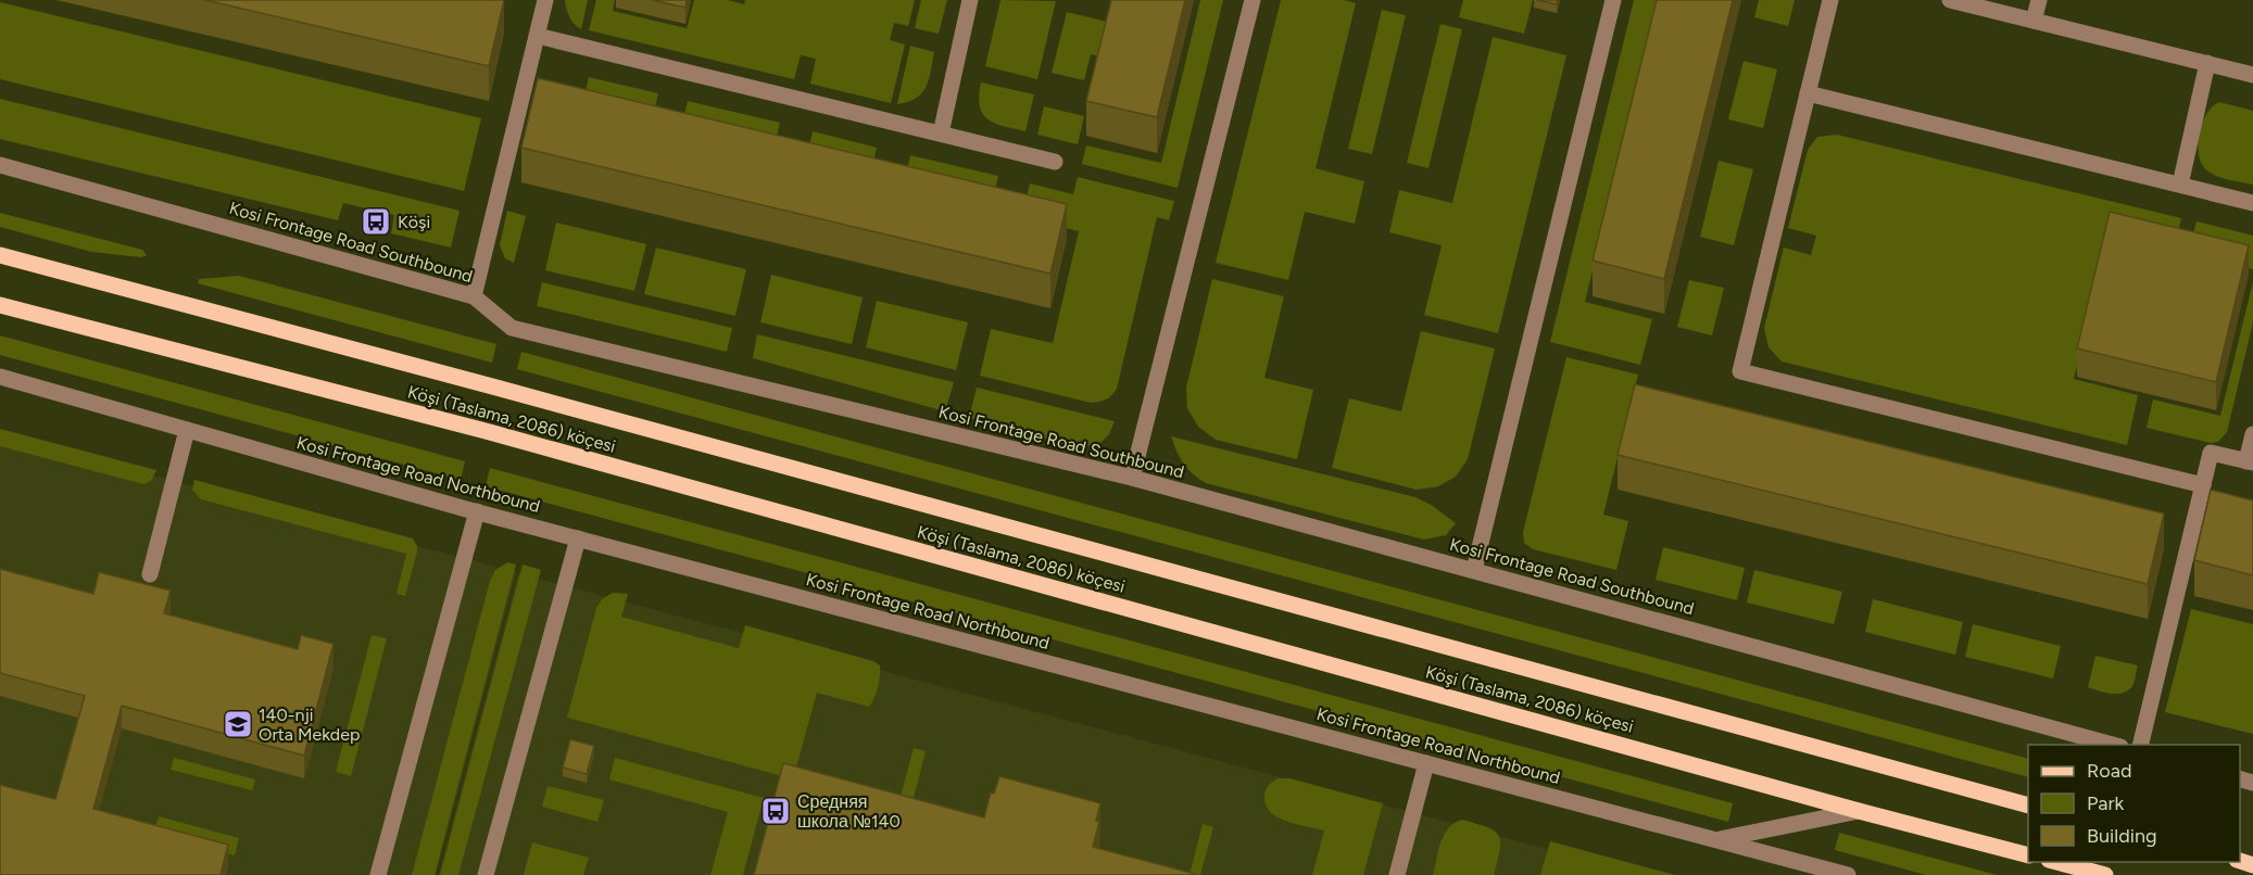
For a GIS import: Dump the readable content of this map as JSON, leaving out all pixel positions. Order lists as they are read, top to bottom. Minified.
{"streets":{"main road":["Köşi (Taslama, 2086) köçesi"],"street":["Kosi Frontage Road Southbound","Kosi Frontage Road Northbound"]},"places":{"bus stop":["Köşi","Средняя школа №140"],"school or university":["140-nji Orta Mekdep"]},"legend":["Road","Park","Building"]}
